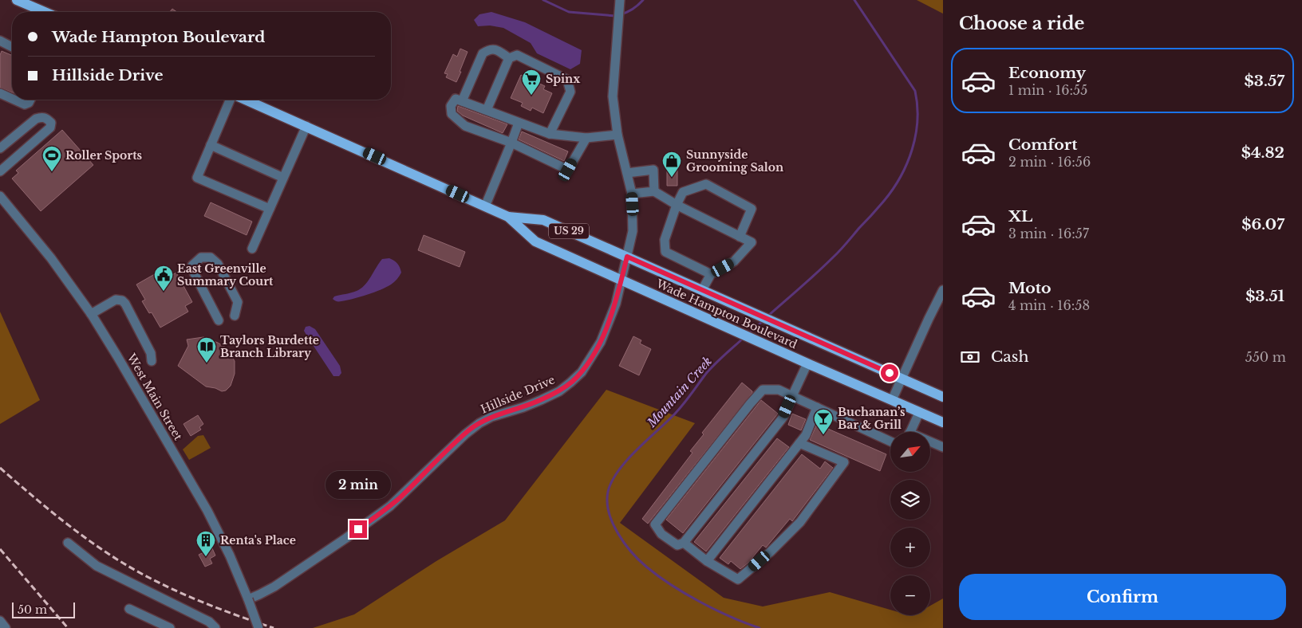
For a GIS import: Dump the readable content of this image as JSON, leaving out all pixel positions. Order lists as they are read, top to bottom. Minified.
{"streets":{"main road":["US 29","Wade Hampton Boulevard"],"street":["Hillside Drive","West Main Street"]},"crossings":[["Wade Hampton Boulevard","Hillside Drive"],["Hillside Drive","West Main Street"]],"water":["Mountain Creek"],"places":{"supermarket":["Spinx"],"sports":["Roller Sports"],"shop":["Sunnyside Grooming Salon"],"public building":["East Greenville Summary Court"],"library":["Taylors Burdette Branch Library"],"bar":["Buchanan’s Bar & Grill"],"building":["Renta's Place"]},"scale_bar":"50 m","north":"top right","page":{"heading":"Choose a ride","banner":["Wade Hampton Boulevard","Hillside Drive"],"list":[{"name":"Economy","note":"1 min · 16:55","value":"$3.57"},{"name":"Comfort","note":"2 min · 16:56","value":"$4.82"},{"name":"XL","note":"3 min · 16:57","value":"$6.07"},{"name":"Moto","note":"4 min · 16:58","value":"$3.51"}],"pay":["Cash","550 m"],"map_buttons":["+","−"],"bubble":"2 min","buttons":"Confirm","scale":"50 m"}}
